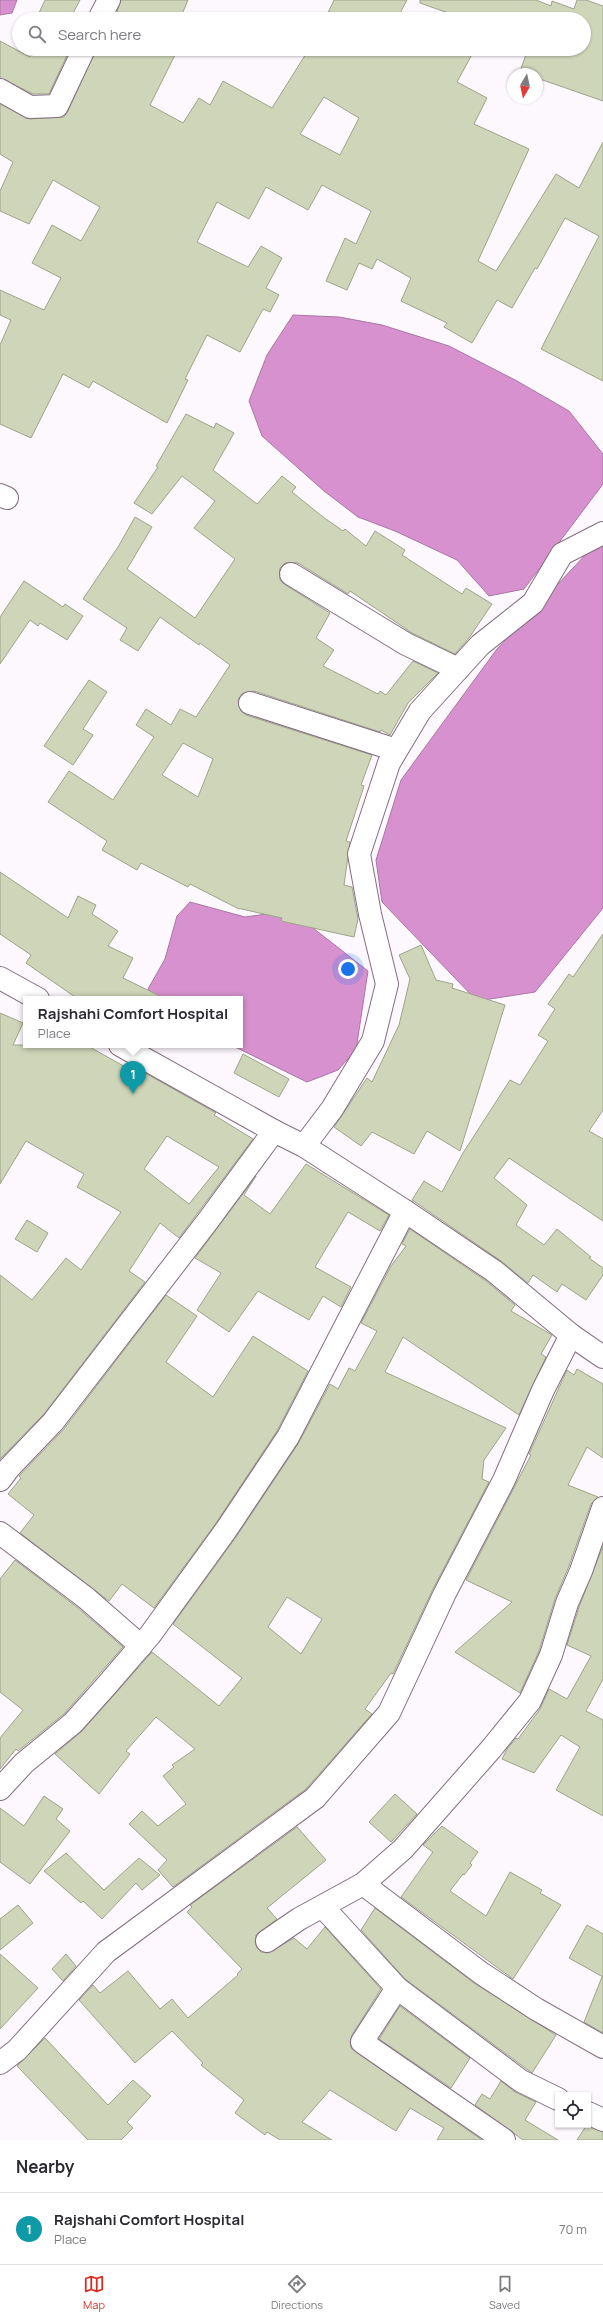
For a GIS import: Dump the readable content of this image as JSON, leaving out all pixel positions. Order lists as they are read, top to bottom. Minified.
{"north":"bottom","page":{"search":"Search here","popup":["Rajshahi Comfort Hospital","Place"],"pins":"1","heading":"Nearby","list":[{"mark":"1","name":"Rajshahi Comfort Hospital","note":"Place","value":"70 m"}],"nav":["Map","Directions","Saved"]}}
